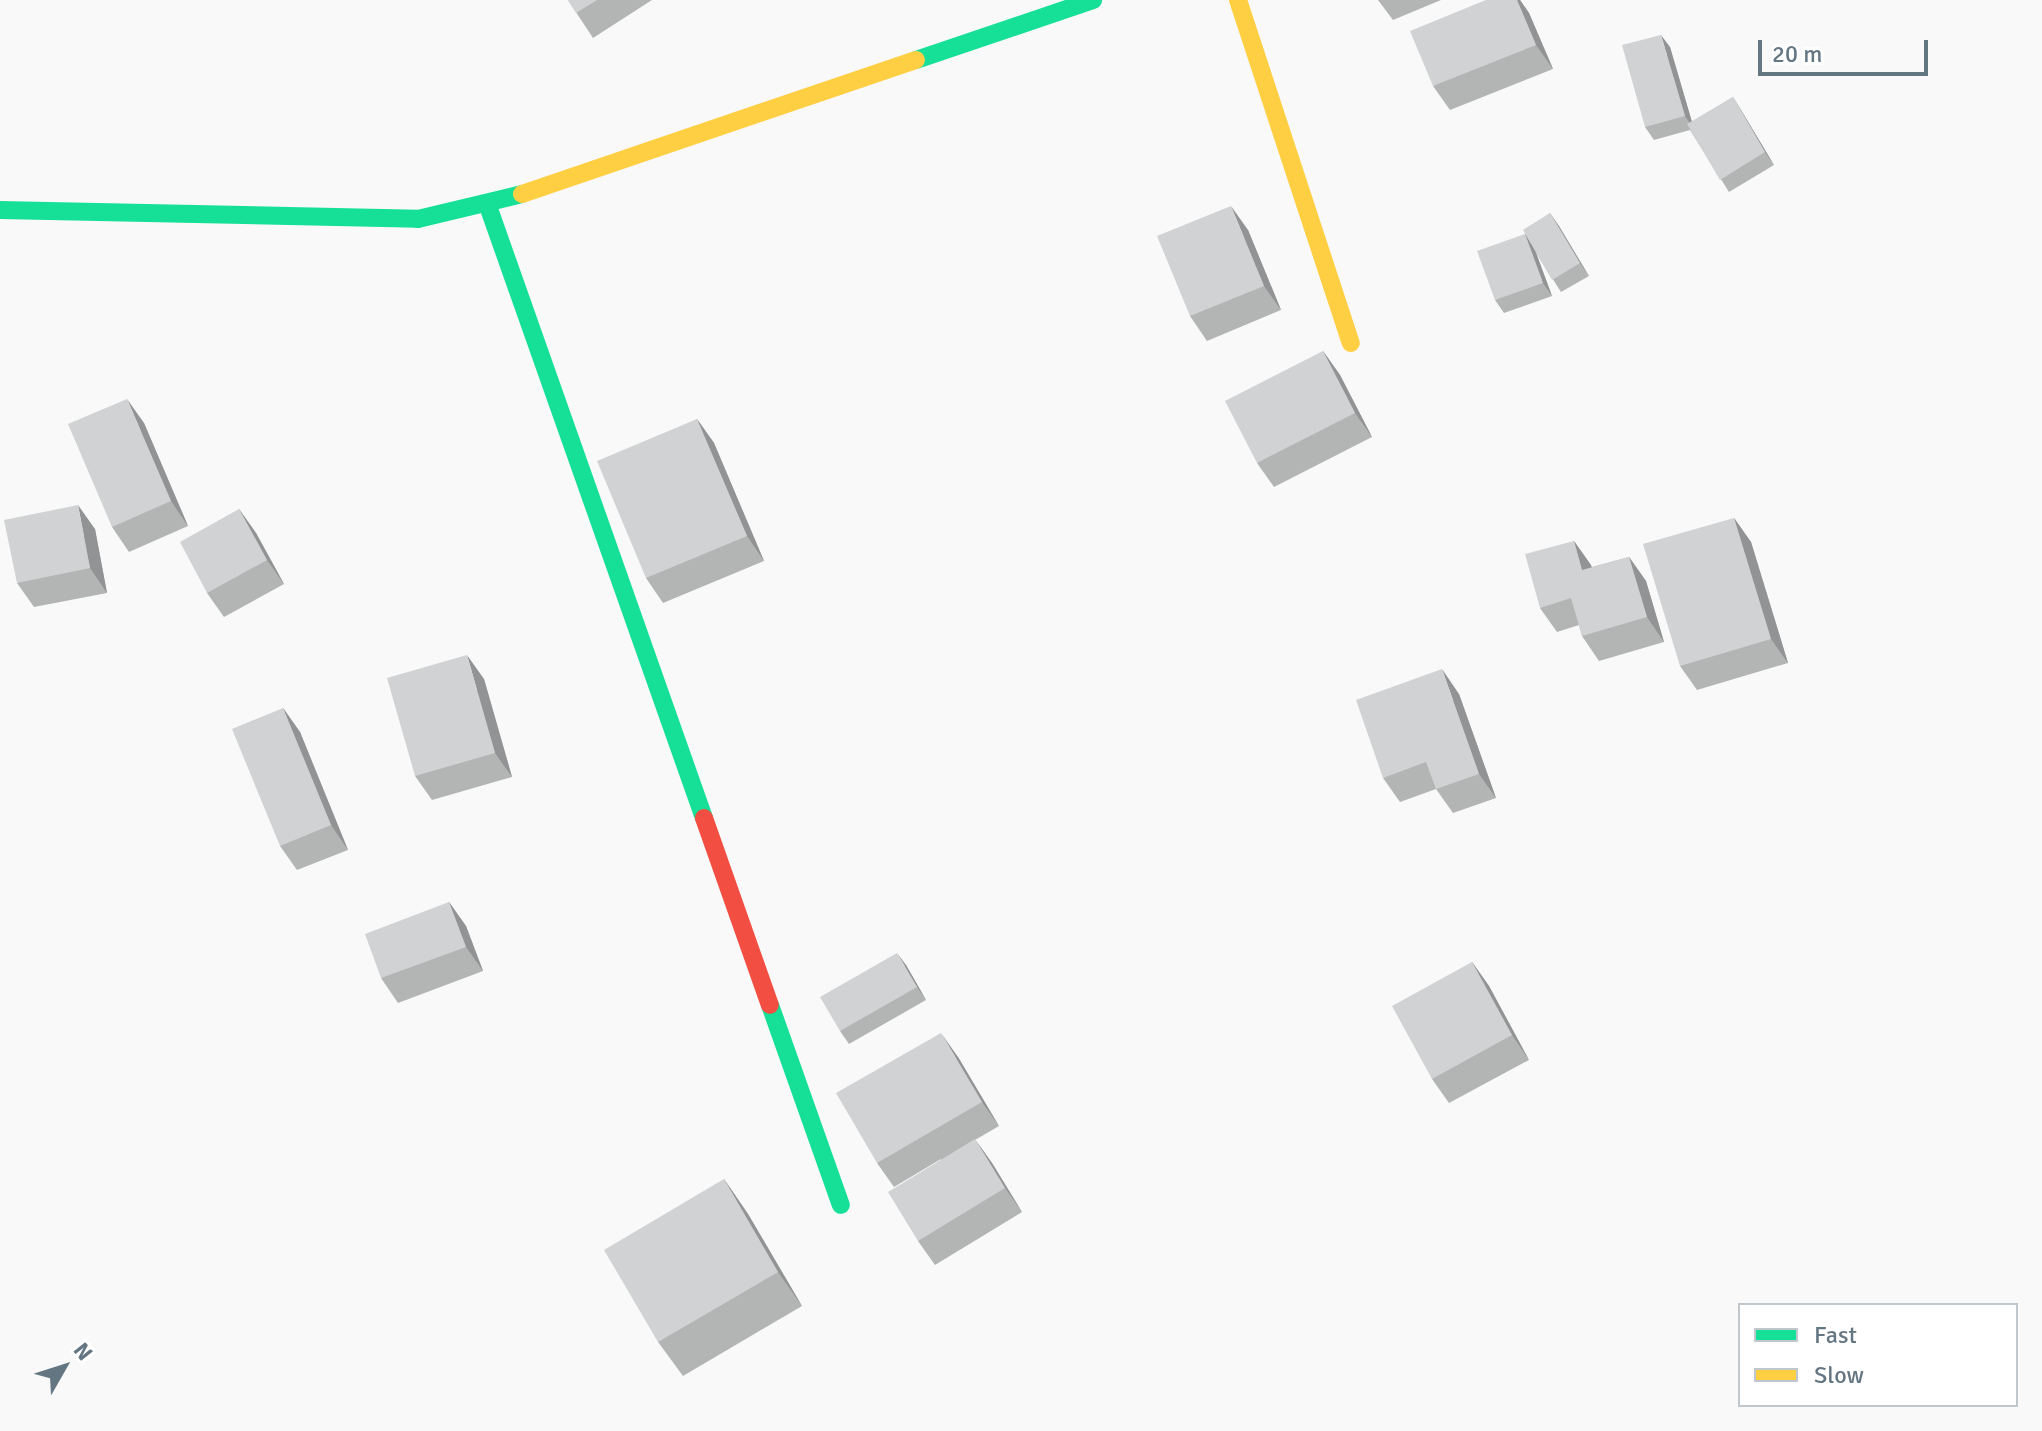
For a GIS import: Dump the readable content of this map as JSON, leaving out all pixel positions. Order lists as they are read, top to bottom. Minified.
{"legend":["Fast","Slow"],"scale_bar":"20 m","north":"top right"}
